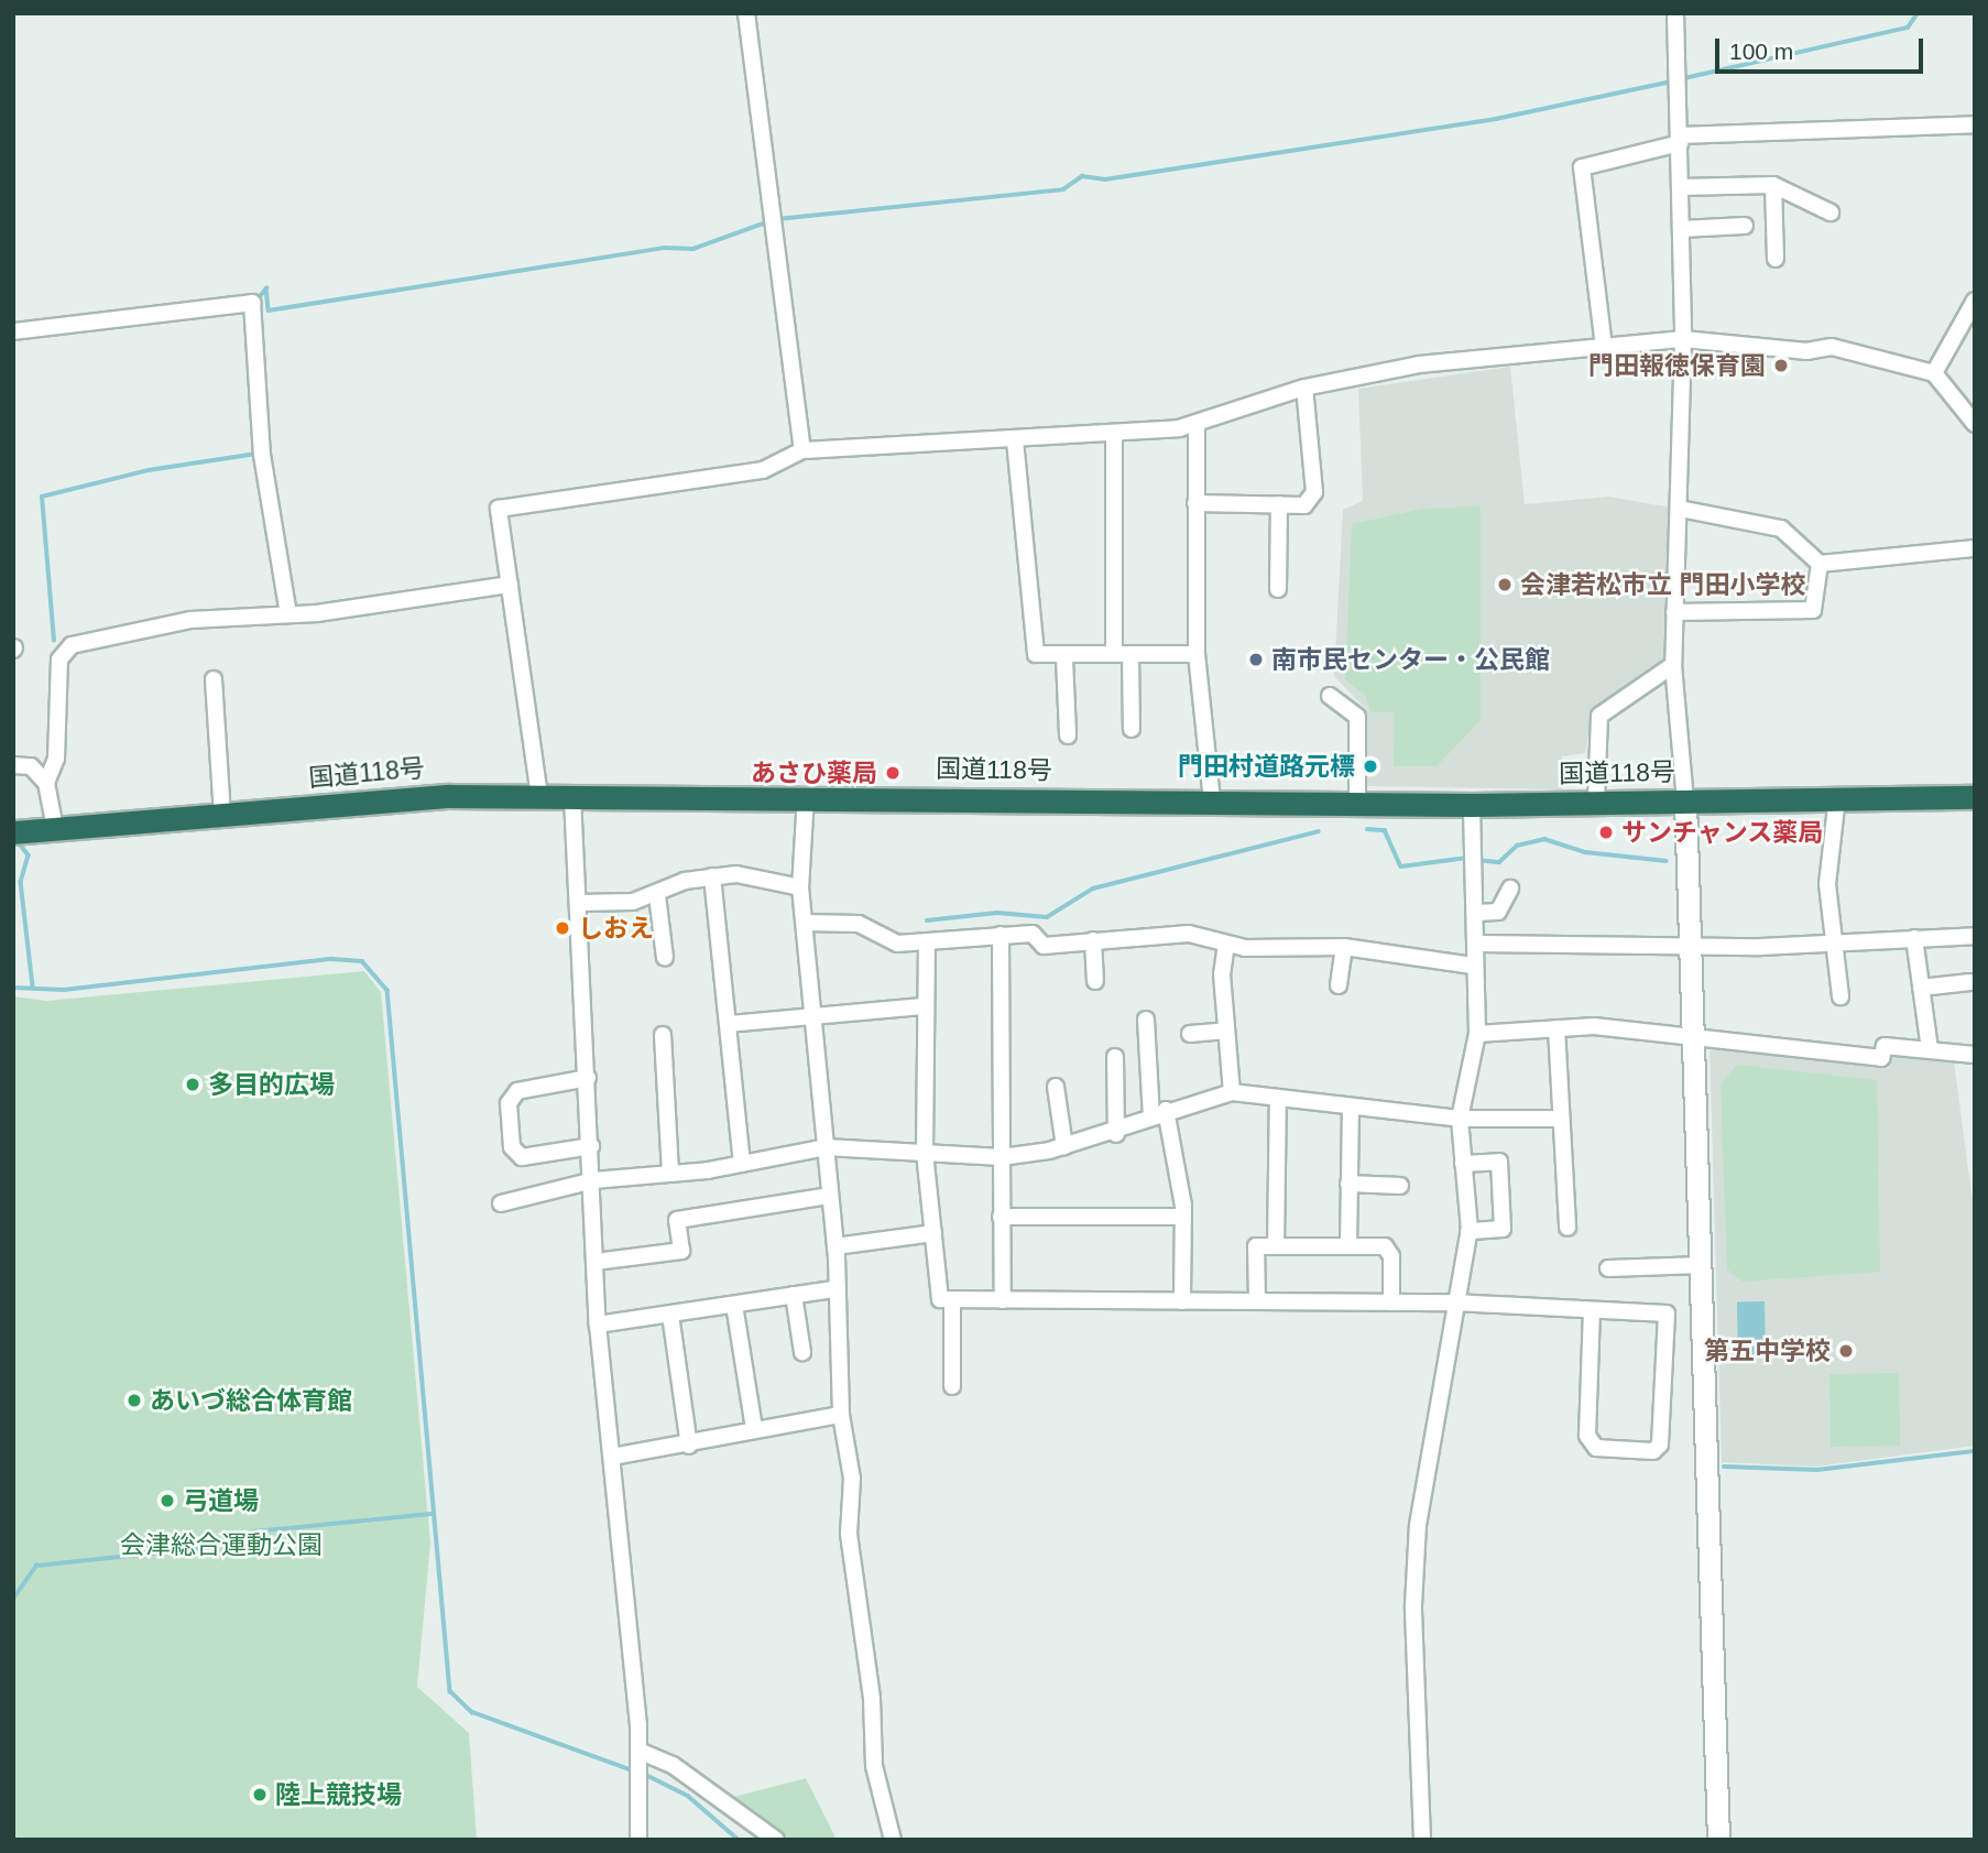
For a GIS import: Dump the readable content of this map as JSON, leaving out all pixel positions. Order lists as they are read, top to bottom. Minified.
{"streets":{"highway":["国道118号"]},"parks":["会津総合運動公園"],"places":["門田報徳保育園","会津若松市立 門田小学校","南市民センター・公民館","門田村道路元標","あさひ薬局","サンチャンス薬局","しおえ","多目的広場","第五中学校","あいづ総合体育館","弓道場","陸上競技場"],"scale_bar":"100 m"}
